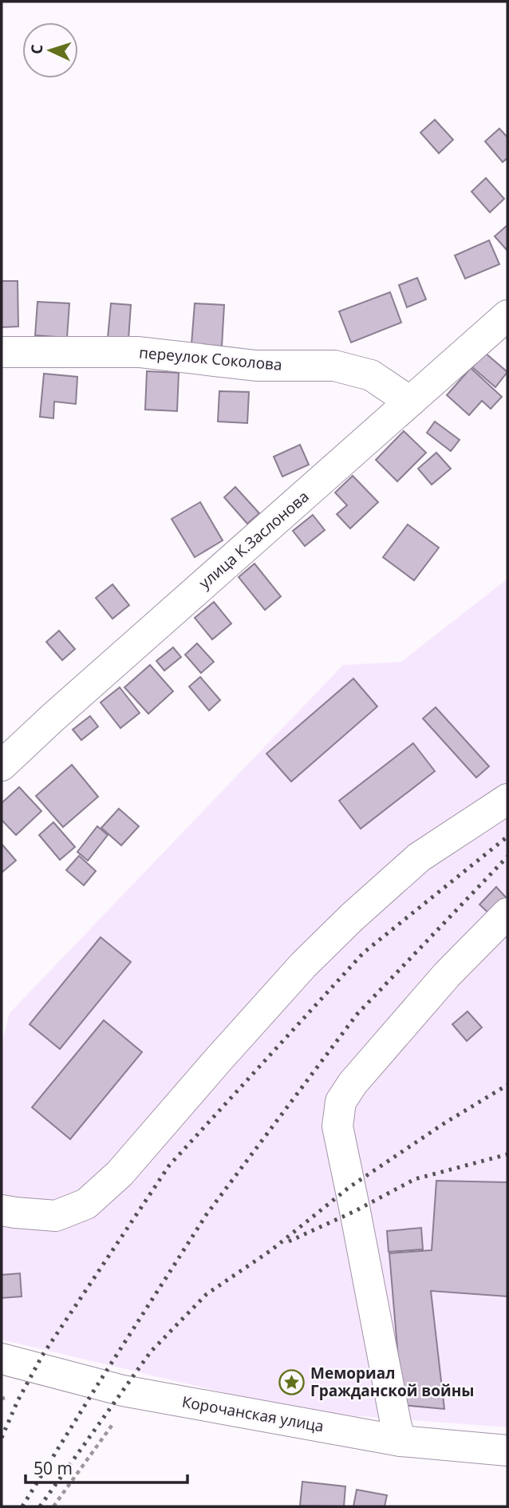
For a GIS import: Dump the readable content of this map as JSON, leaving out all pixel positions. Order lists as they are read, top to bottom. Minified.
{"streets":{"street":["переулок Соколова","улица К.Заслонова","Корочанская улица"]},"crossings":[["переулок Соколова","улица К.Заслонова"]],"places":{"place":["Мемориал Гражданской войны"]},"scale_bar":"50 m","north":"left"}
